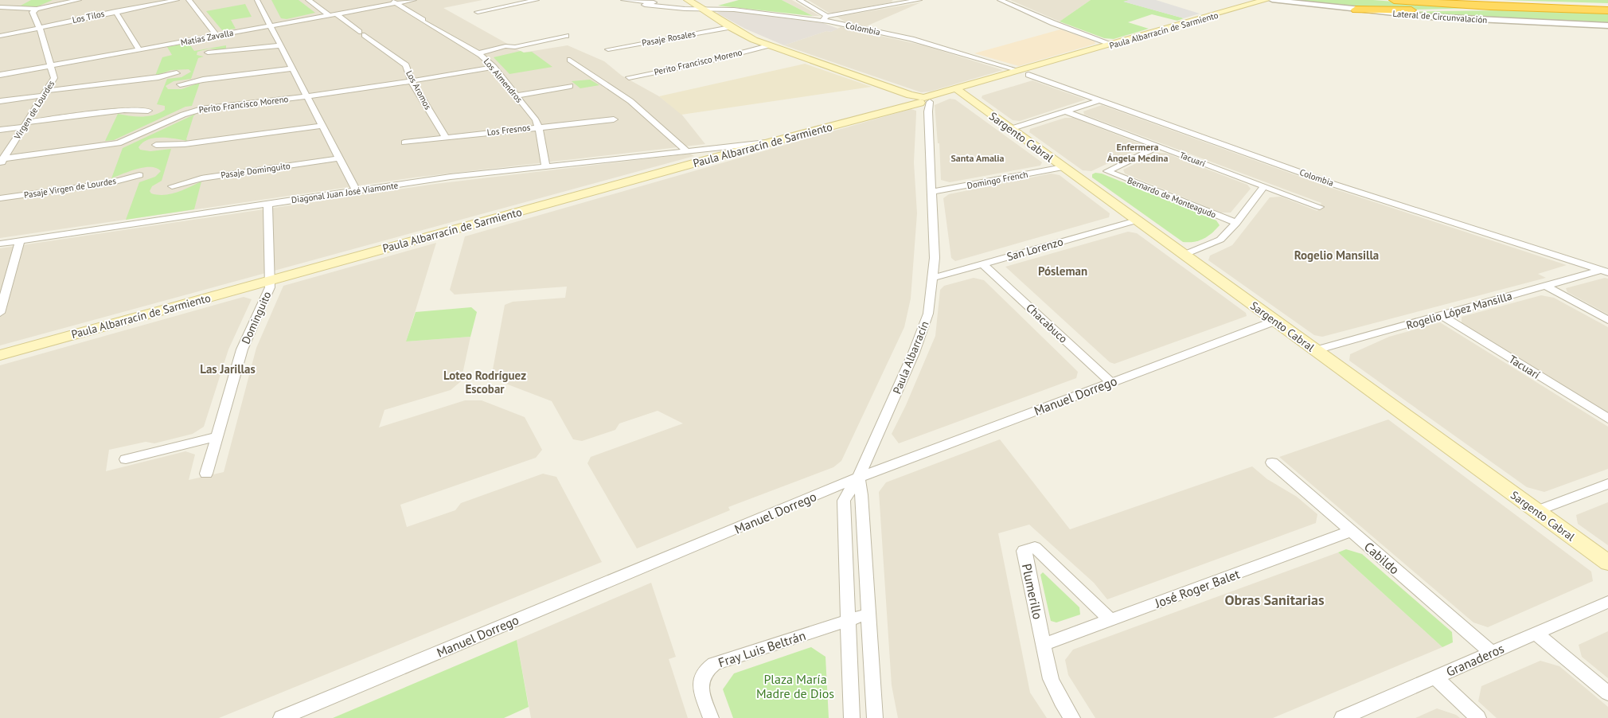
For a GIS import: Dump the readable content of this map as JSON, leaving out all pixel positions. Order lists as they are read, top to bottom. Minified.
{"streets":{"main road":["Paula Albarracín de Sarmiento","Sargento Cabral"],"street":["Los Tilos","Lateral de Circunvalación","Colombia","Matías Zavalla","Pasaje Rosales","Perito Francisco Moreno","Los Almendros","Los Aromos","Virgen de Lourdes","Los Fresnos","Tacuarí","Pasaje Dominguito","Domingo French","Pasaje Virgen de Lourdes","Diagonal Juan José Viamonte","Bernardo de Monteagudo","San Lorenzo","Rogelio López Mansilla","Dominguito","Chacabuco","Paula Albarracín","Manuel Dorrego","Cabildo","José Roger Balet","Plumerillo","Fray Luis Beltrán","Granaderos"]},"crossings":[["Los Tilos","Virgen de Lourdes"],["Colombia","Paula Albarracín de Sarmiento"],["Colombia","Rogelio López Mansilla"],["Paula Albarracín de Sarmiento","Sargento Cabral"],["Paula Albarracín de Sarmiento","Diagonal Juan José Viamonte"],["Paula Albarracín de Sarmiento","Dominguito"],["Paula Albarracín de Sarmiento","Paula Albarracín"],["Matías Zavalla","Los Almendros"],["Matías Zavalla","Los Aromos"],["Matías Zavalla","Virgen de Lourdes"],["Perito Francisco Moreno","Los Almendros"],["Perito Francisco Moreno","Los Aromos"],["Perito Francisco Moreno","Virgen de Lourdes"],["Los Almendros","Los Fresnos"],["Los Almendros","Diagonal Juan José Viamonte"],["Los Aromos","Los Fresnos"],["Sargento Cabral","Domingo French"],["Sargento Cabral","San Lorenzo"],["Sargento Cabral","Rogelio López Mansilla"],["Sargento Cabral","Manuel Dorrego"],["Tacuarí","Rogelio López Mansilla"],["Domingo French","Paula Albarracín"],["Diagonal Juan José Viamonte","Dominguito"],["San Lorenzo","Chacabuco"],["San Lorenzo","Paula Albarracín"],["Chacabuco","Manuel Dorrego"],["Paula Albarracín","Manuel Dorrego"],["Paula Albarracín","Fray Luis Beltrán"],["Cabildo","José Roger Balet"],["Cabildo","Granaderos"],["José Roger Balet","Plumerillo"]],"districts":["Enfermera Ángela Medina","Santa Amalia","Rogelio Mansilla","Pósleman","Las Jarillas","Loteo Rodríguez Escobar","Obras Sanitarias"],"parks":["Plaza María Madre de Dios"]}
